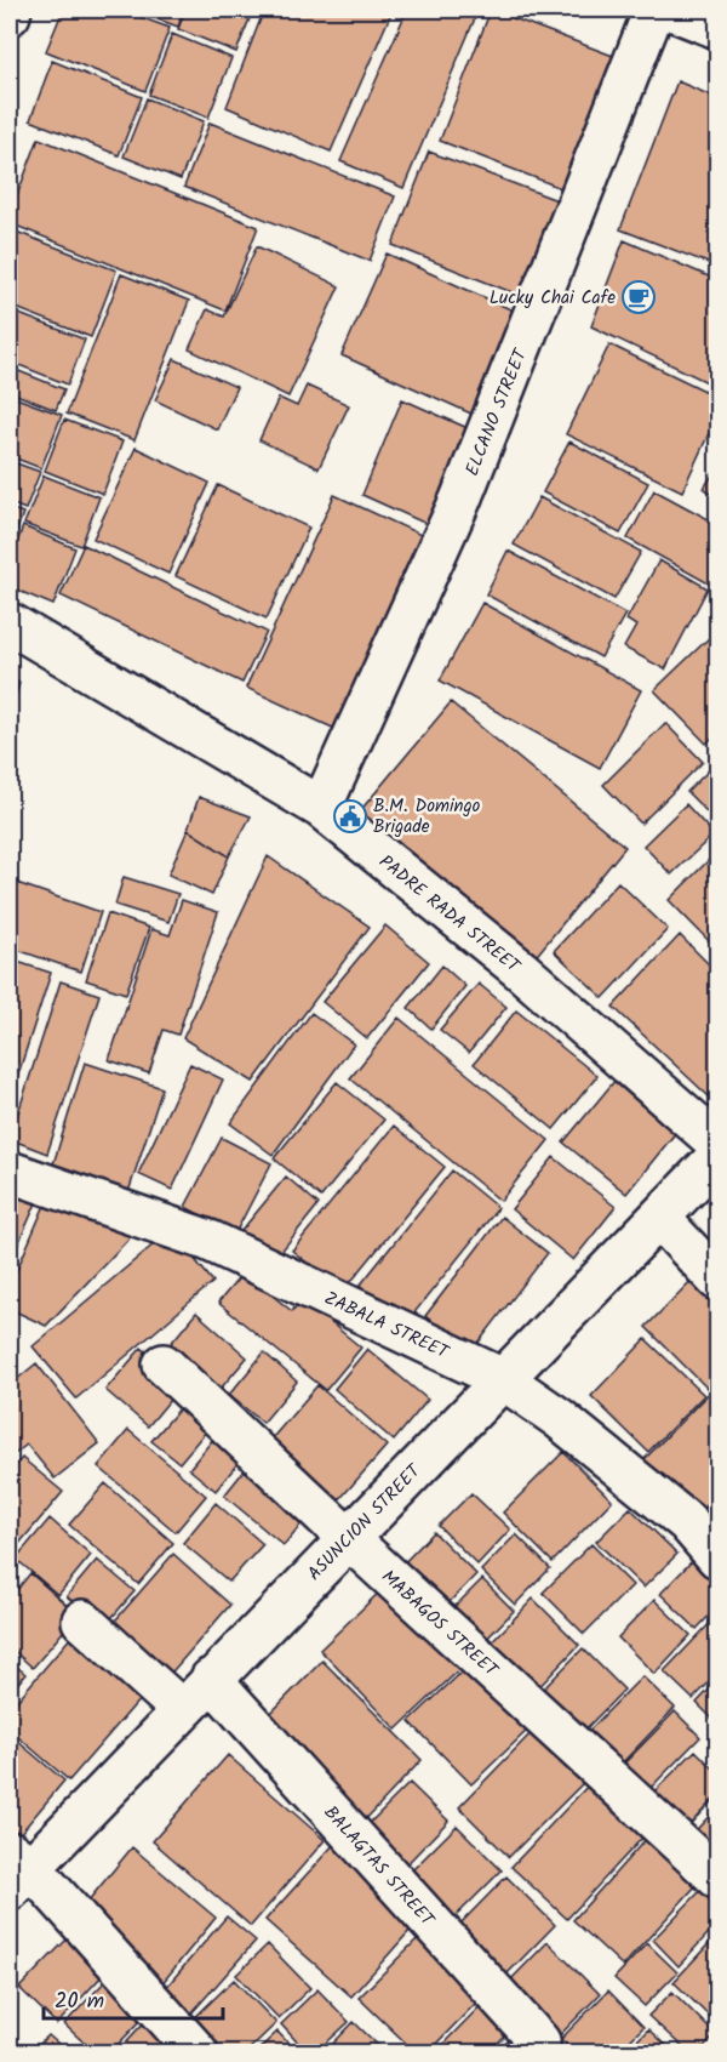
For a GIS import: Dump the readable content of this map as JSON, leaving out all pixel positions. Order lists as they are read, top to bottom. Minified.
{"streets":{"street":["ELCANO STREET","PADRE RADA STREET","ZABALA STREET","ASUNCION STREET","MABAGOS STREET","BALAGTAS STREET"]},"crossings":[["ELCANO STREET","PADRE RADA STREET"],["ZABALA STREET","ASUNCION STREET"],["ASUNCION STREET","MABAGOS STREET"],["ASUNCION STREET","BALAGTAS STREET"]],"places":{"cafe":["Lucky Chai Cafe"],"public building":["B.M. Domingo Brigade"]},"scale_bar":"20 m"}
